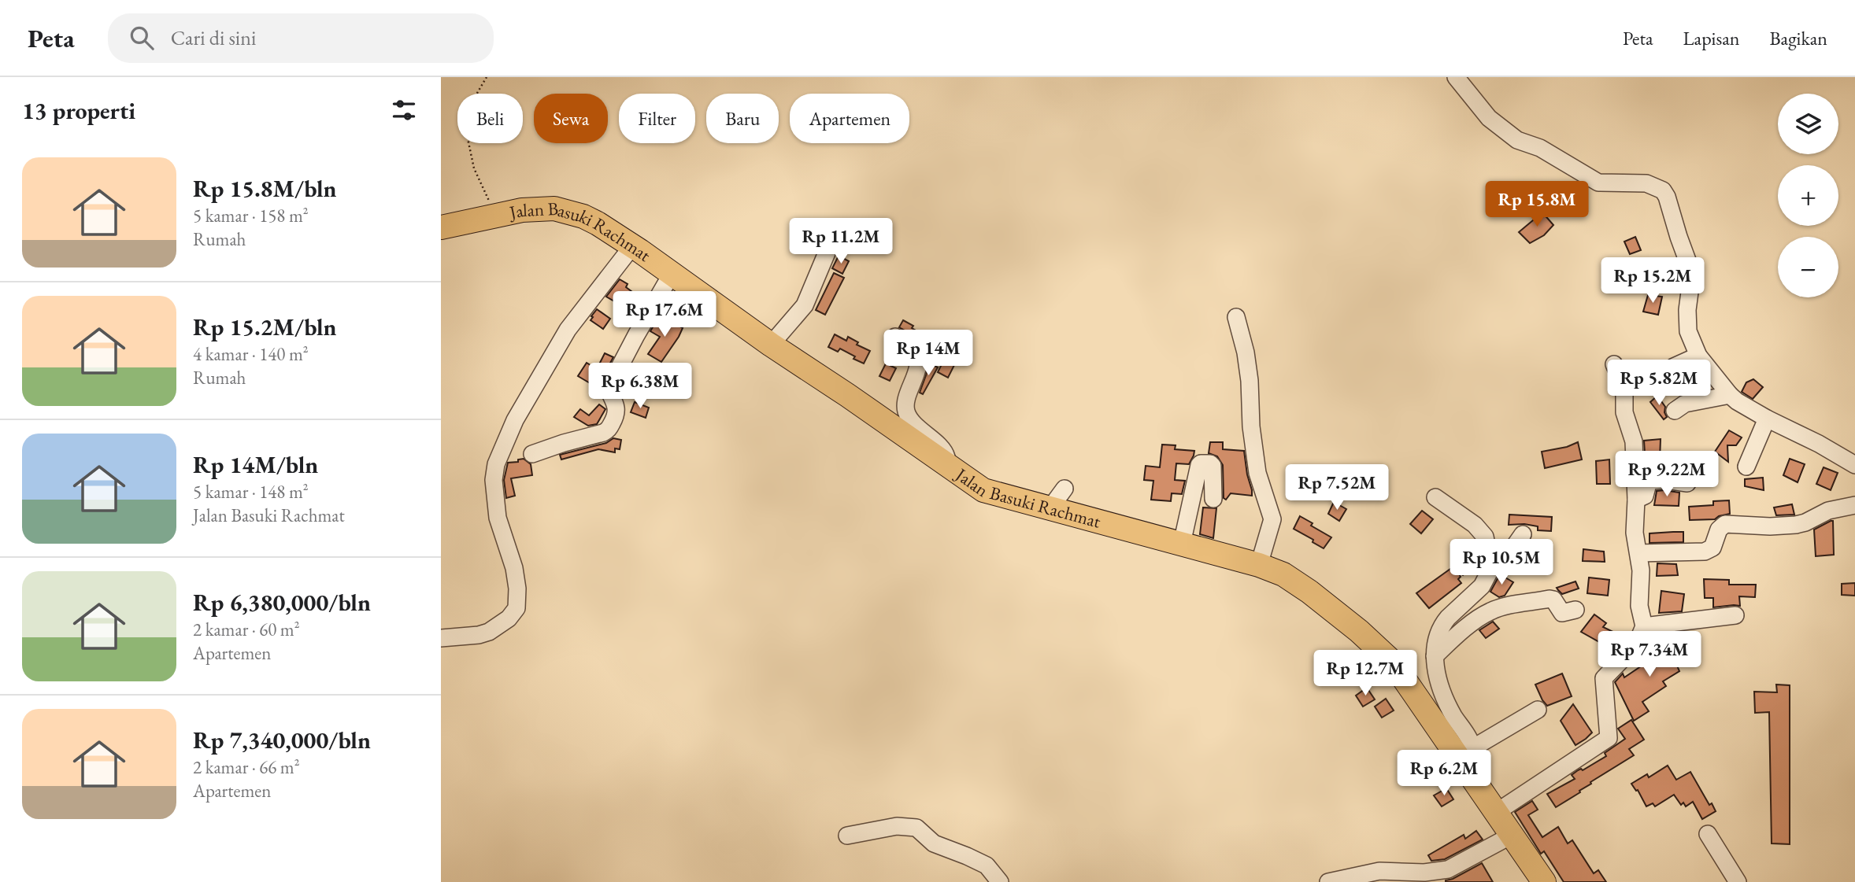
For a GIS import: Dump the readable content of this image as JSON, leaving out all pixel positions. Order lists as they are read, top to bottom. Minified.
{"streets":{"highway":["Jalan Basuki Rachmat"]},"page":{"header":"Peta","search":"Cari di sini","nav":["Peta","Lapisan","Bagikan"],"heading":"13 properti","map_buttons":["+","−"],"chip":["Beli","Sewa","Filter","Baru","Apartemen"],"list":[{"name":"Rp 15.8M/bln","note":"5 kamar · 158 m² · Rumah"},{"name":"Rp 15.2M/bln","note":"4 kamar · 140 m² · Rumah"},{"name":"Rp 14M/bln","note":"5 kamar · 148 m² · Jalan Basuki Rachmat"},{"name":"Rp 6,380,000/bln","note":"2 kamar · 60 m² · Apartemen"},{"name":"Rp 7,340,000/bln","note":"2 kamar · 66 m² · Apartemen"}],"price":["Rp 15.8M","Rp 11.2M","Rp 15.2M","Rp 17.6M","Rp 14M","Rp 5.82M","Rp 6.38M","Rp 9.22M","Rp 7.52M","Rp 10.5M","Rp 7.34M","Rp 12.7M","Rp 6.2M"]}}
